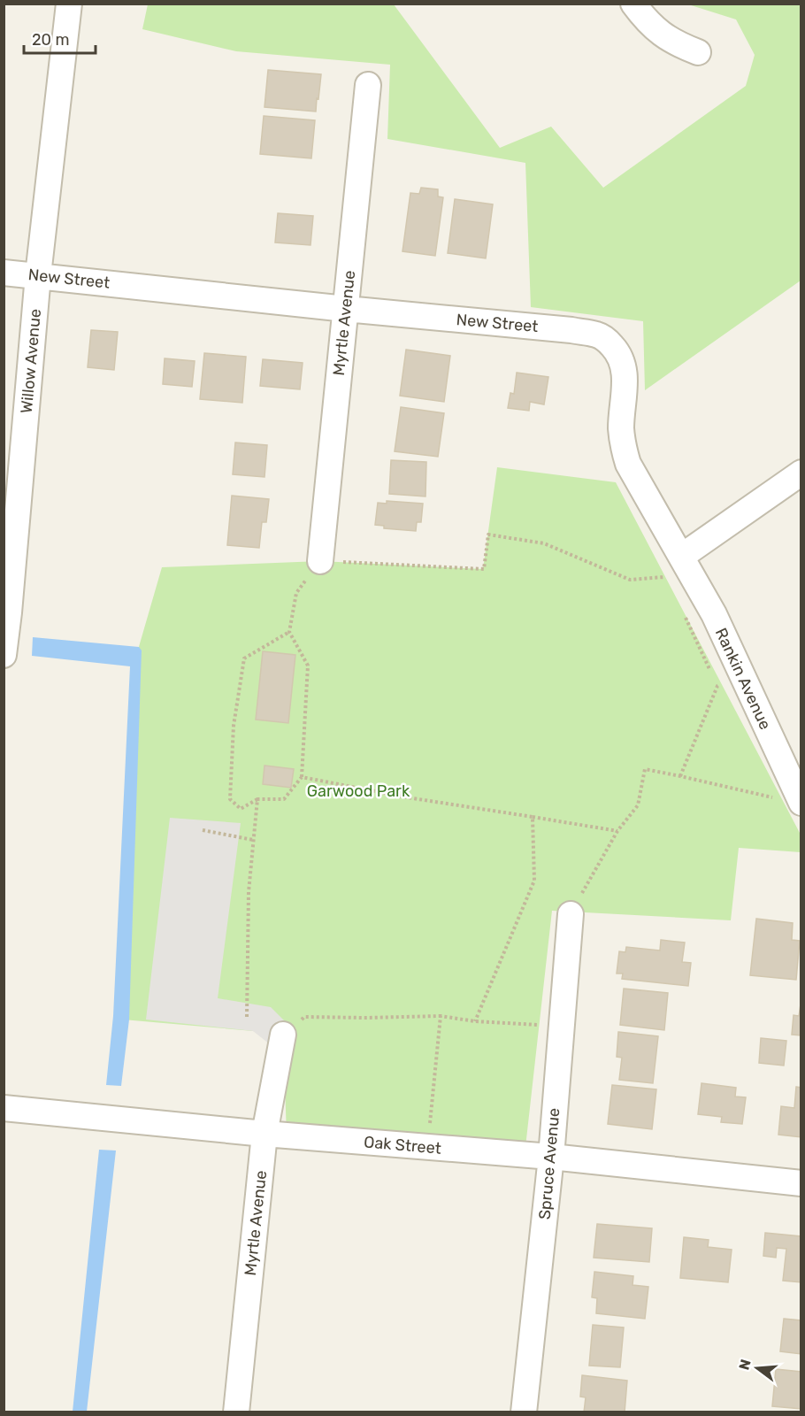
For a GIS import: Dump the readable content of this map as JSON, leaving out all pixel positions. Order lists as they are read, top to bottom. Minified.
{"streets":{"street":["New Street","Myrtle Avenue","Willow Avenue","Rankin Avenue","Oak Street","Spruce Avenue"]},"crossings":[["New Street","Myrtle Avenue"],["New Street","Willow Avenue"],["New Street","Rankin Avenue"],["Myrtle Avenue","Oak Street"],["Oak Street","Spruce Avenue"]],"parks":["Garwood Park"],"scale_bar":"20 m","north":"left"}
